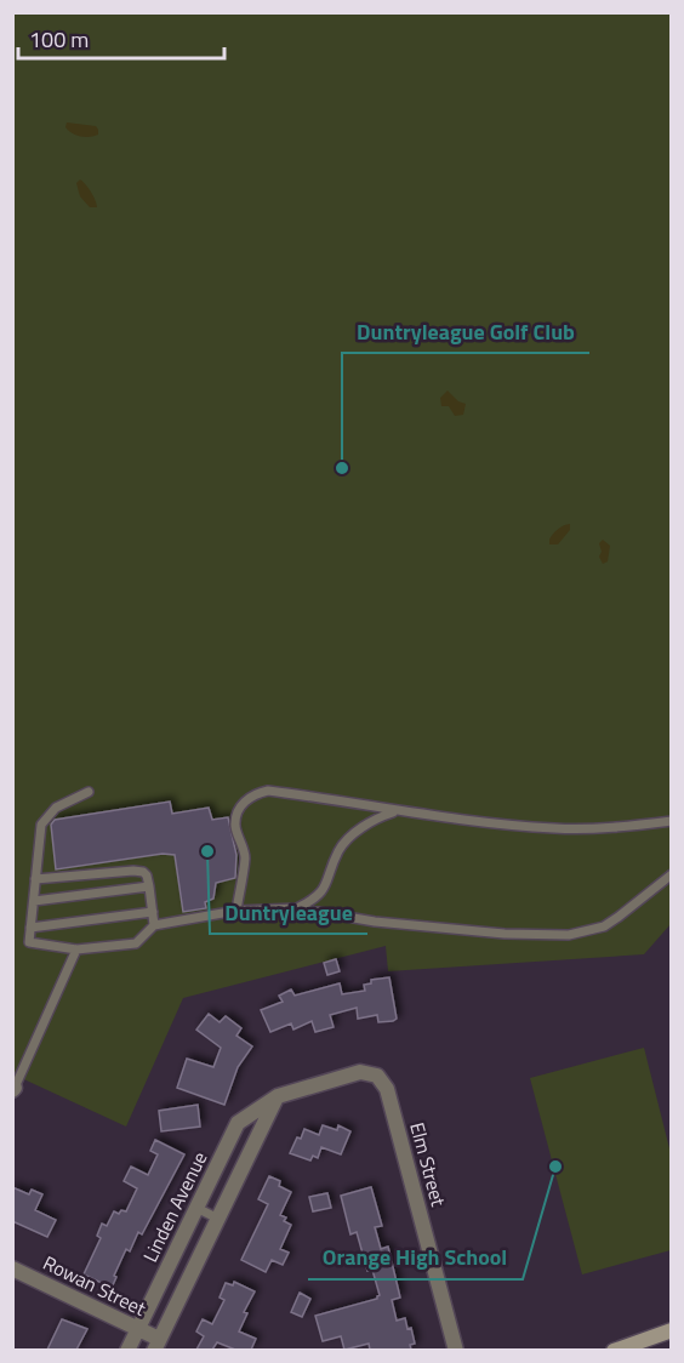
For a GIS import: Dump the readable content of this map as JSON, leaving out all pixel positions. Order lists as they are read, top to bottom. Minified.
{"streets":{"street":["Elm Street","Linden Avenue","Rowan Street"]},"crossings":[["Elm Street","Linden Avenue"],["Linden Avenue","Rowan Street"]],"places":["Duntryleague Golf Club","Duntryleague","Orange High School"],"scale_bar":"100 m"}
